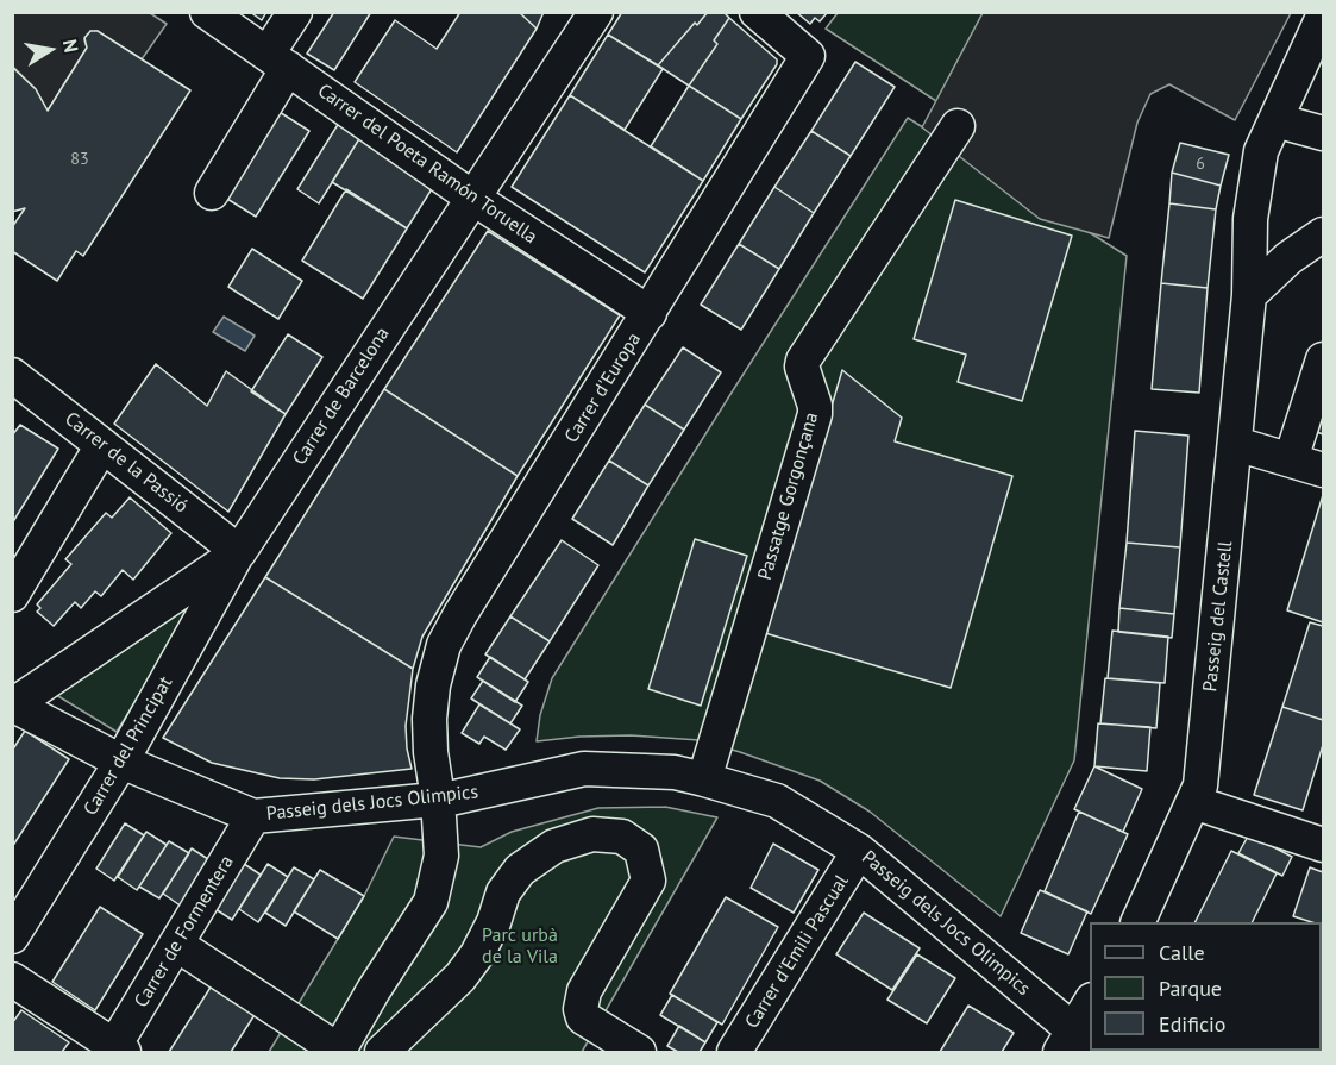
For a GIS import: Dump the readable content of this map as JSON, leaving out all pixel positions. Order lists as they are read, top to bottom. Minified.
{"streets":{"street":["Carrer del Poeta Ramón Toruella","Carrer d'Europa","Carrer de Barcelona","Carrer de la Passió","Passatge Gorgonçana","Passeig del Castell","Carrer del Principat","Passeig dels Jocs Olimpics","Carrer de Formentera","Carrer d'Emili Pascual"]},"crossings":[["Carrer del Poeta Ramón Toruella","Carrer d'Europa"],["Carrer del Poeta Ramón Toruella","Carrer de Barcelona"],["Carrer d'Europa","Passeig dels Jocs Olimpics"],["Carrer de Barcelona","Carrer de la Passió"],["Carrer de Barcelona","Carrer del Principat"],["Carrer de Barcelona","Passeig dels Jocs Olimpics"],["Carrer de la Passió","Carrer del Principat"],["Passatge Gorgonçana","Passeig dels Jocs Olimpics"],["Carrer del Principat","Passeig dels Jocs Olimpics"],["Passeig dels Jocs Olimpics","Carrer de Formentera"],["Passeig dels Jocs Olimpics","Carrer d'Emili Pascual"]],"parks":["Parc urbà de la Vila"],"house_numbers":["83","6"],"legend":["Calle","Parque","Edificio"],"north":"right"}
